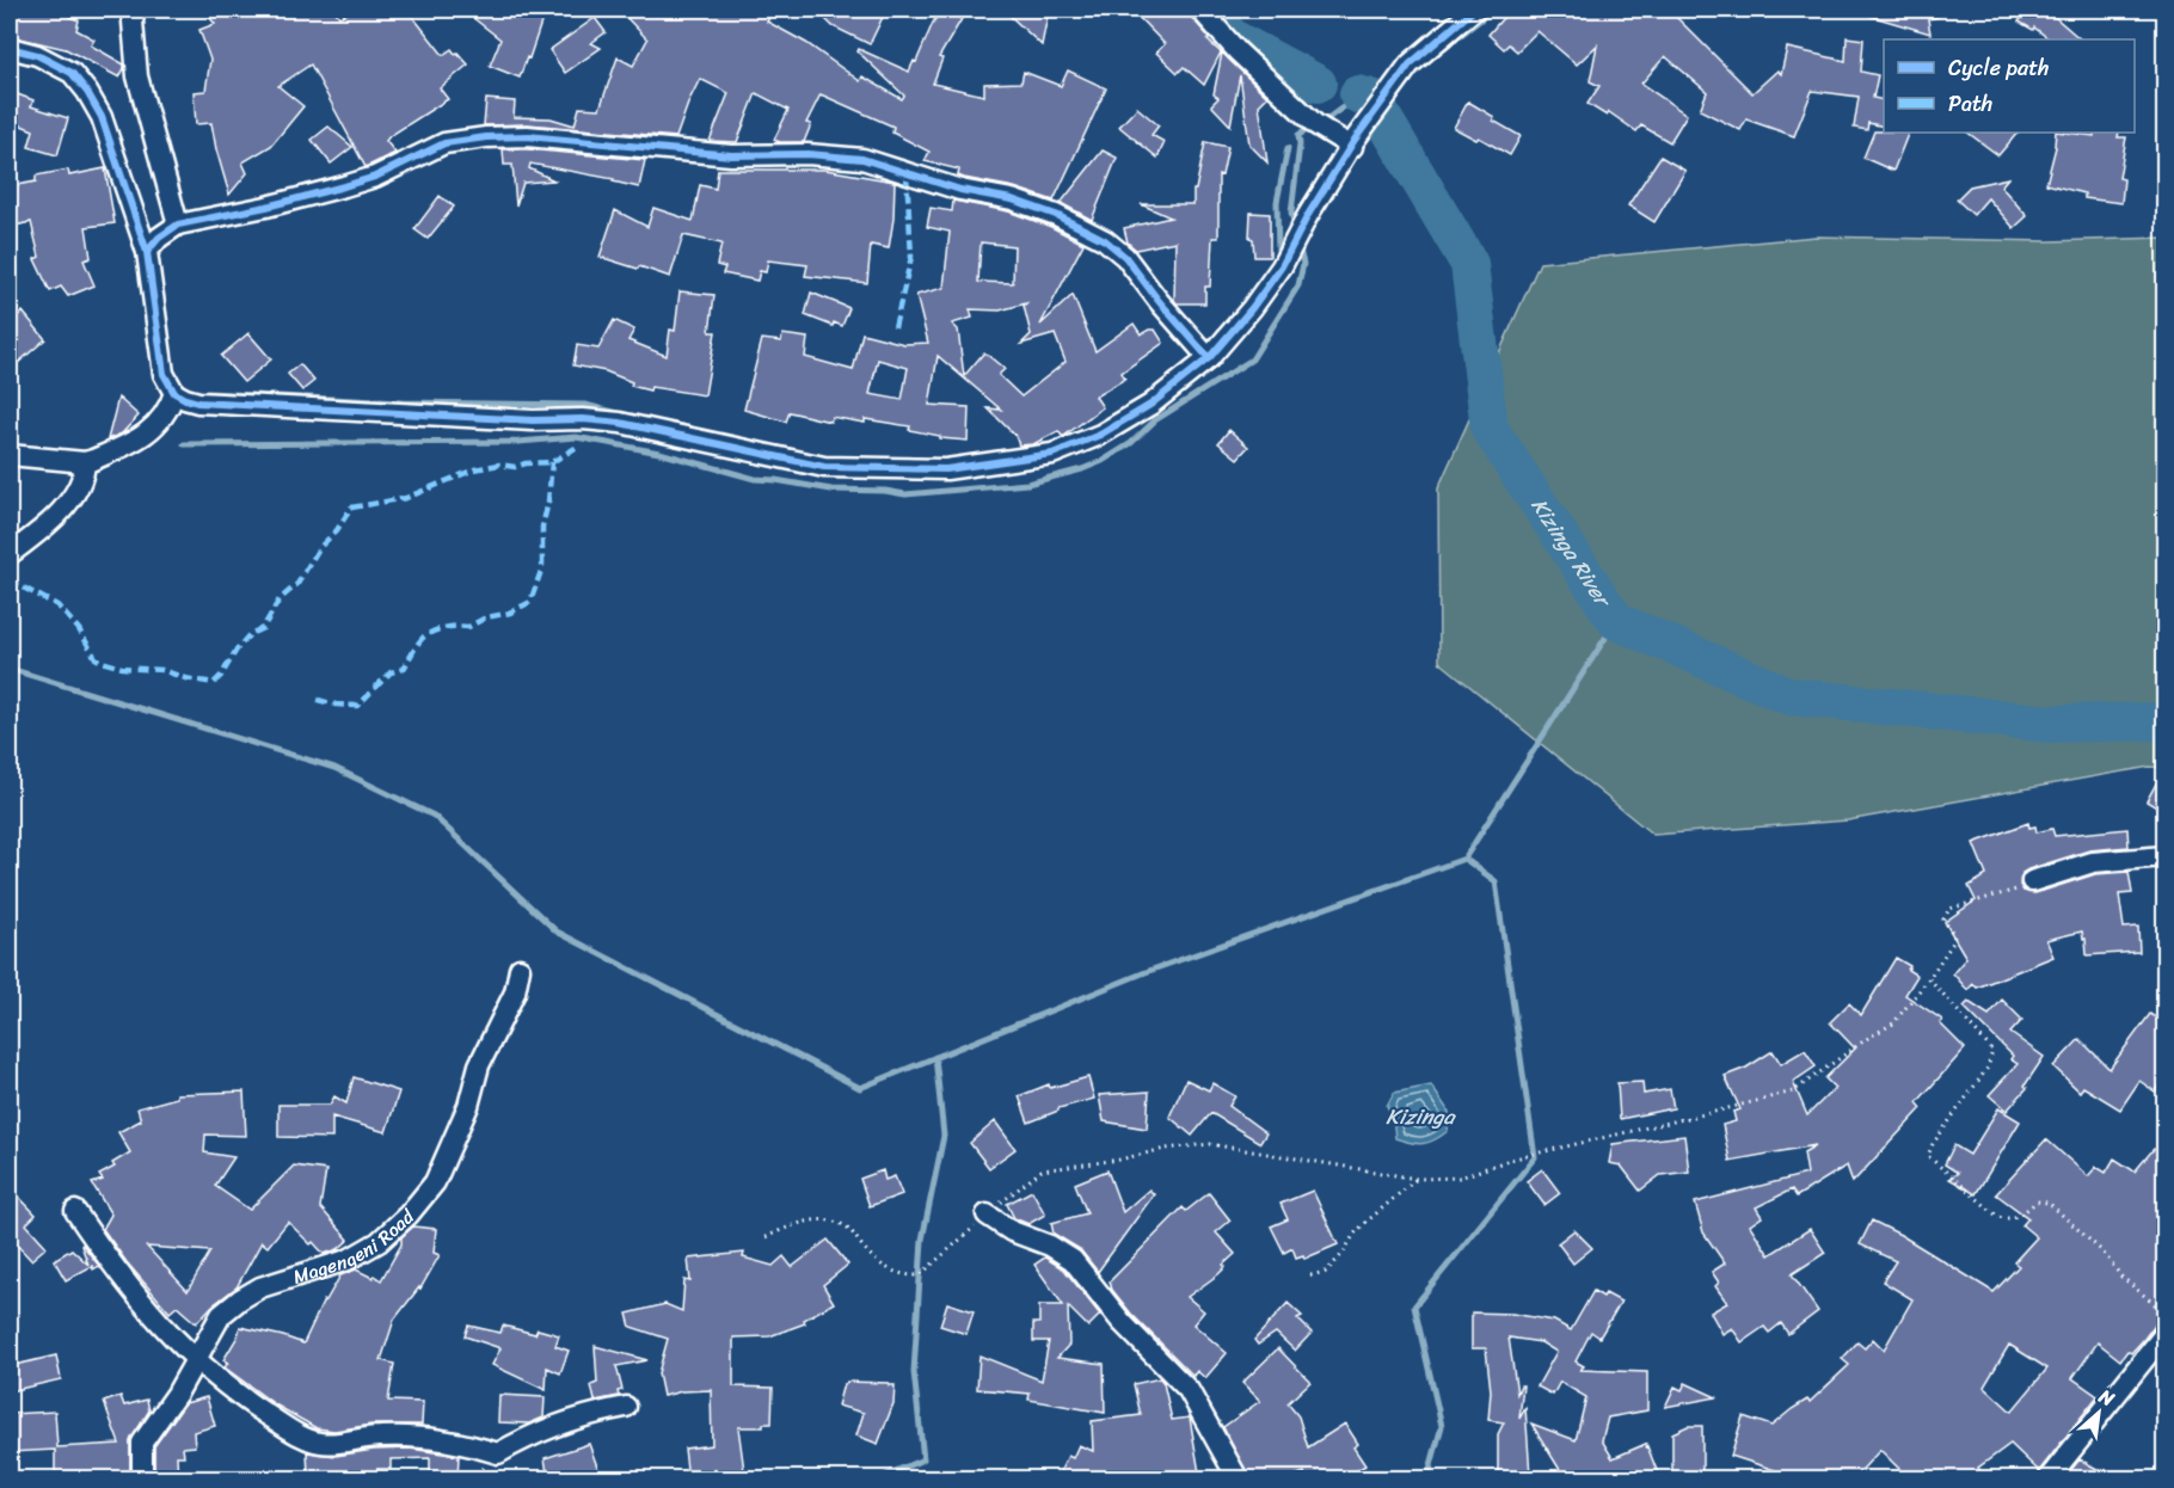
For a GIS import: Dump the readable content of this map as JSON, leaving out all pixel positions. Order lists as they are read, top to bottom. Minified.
{"streets":{"street":["Magengeni Road"]},"water":["Kizinga River","Kizinga"],"legend":["Cycle path","Path"],"north":"top right"}
